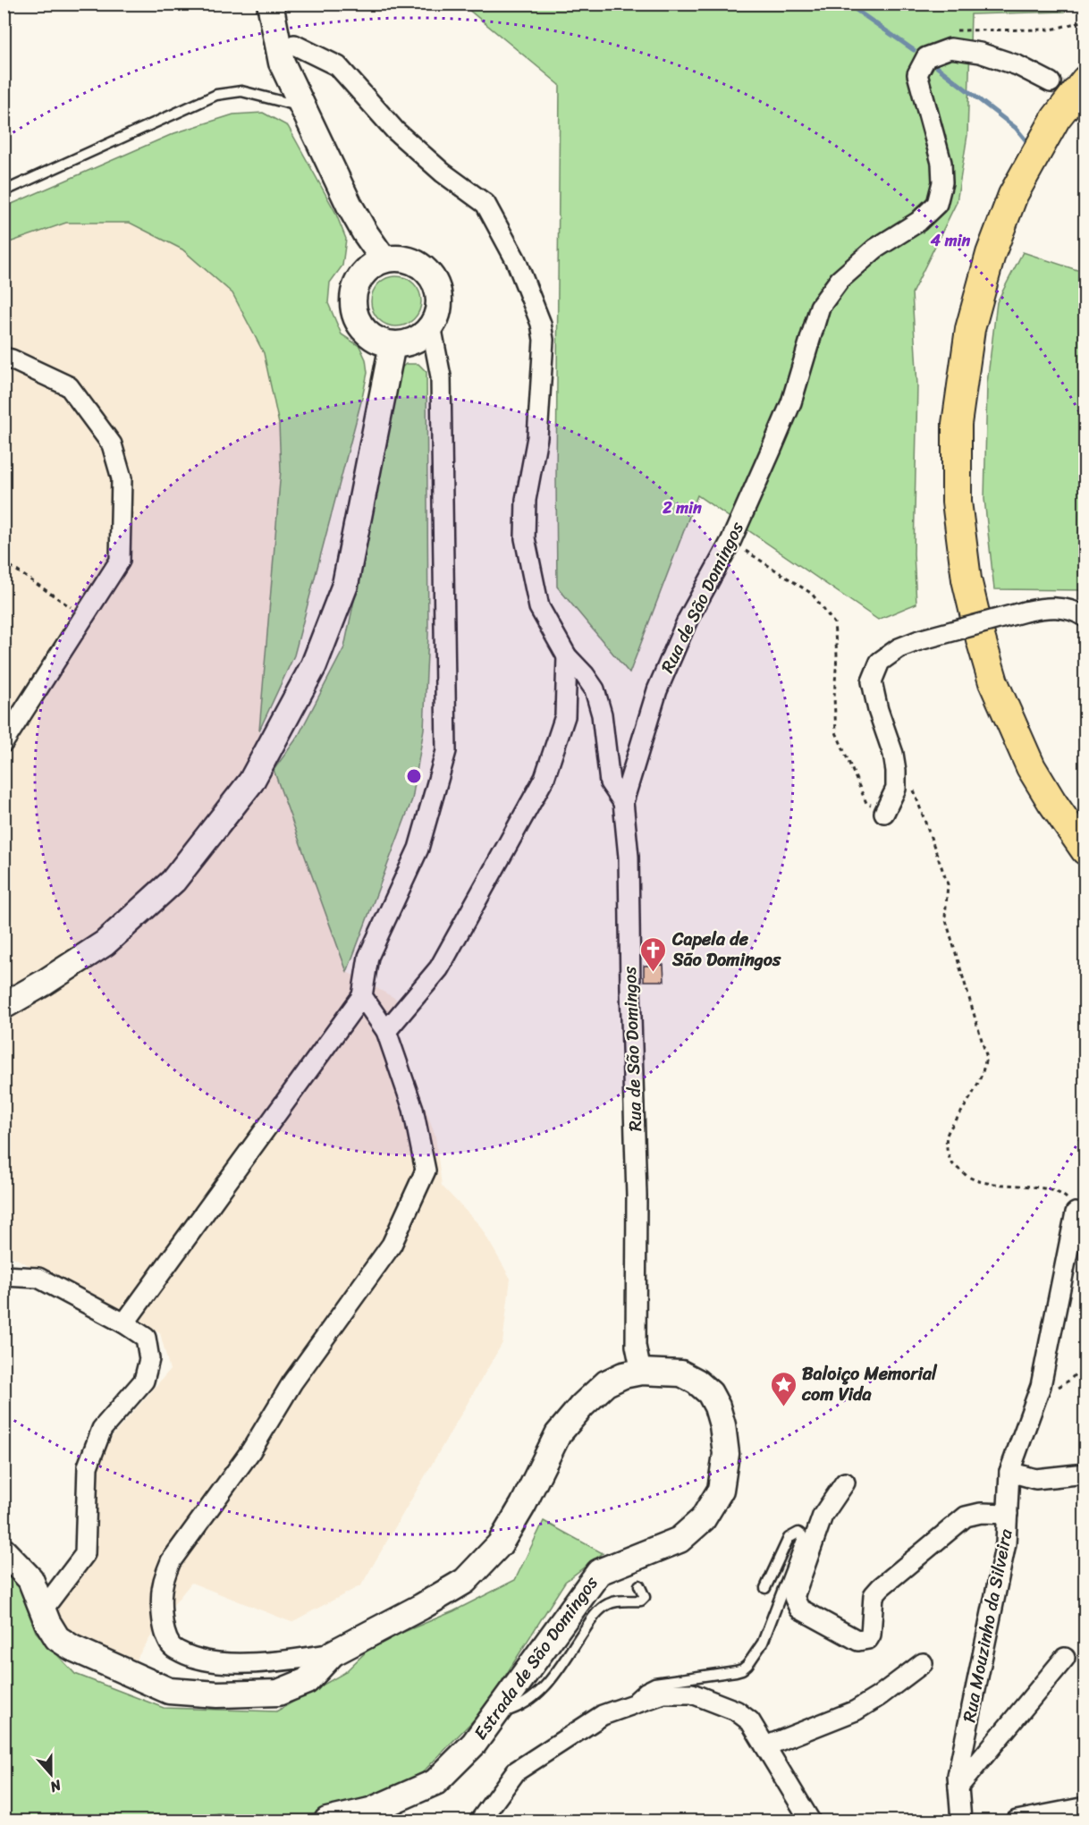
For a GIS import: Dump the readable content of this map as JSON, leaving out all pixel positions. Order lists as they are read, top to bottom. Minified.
{"streets":{"street":["Rua de São Domingos","Rua Mouzinho da Silveira","Estrada de São Domingos"]},"crossings":[["Rua de São Domingos","Estrada de São Domingos"]],"places":{"church":["Capela de São Domingos"],"place":["Baloiço Memorial com Vida"]},"north":"bottom","rings":["4 min","2 min"]}
